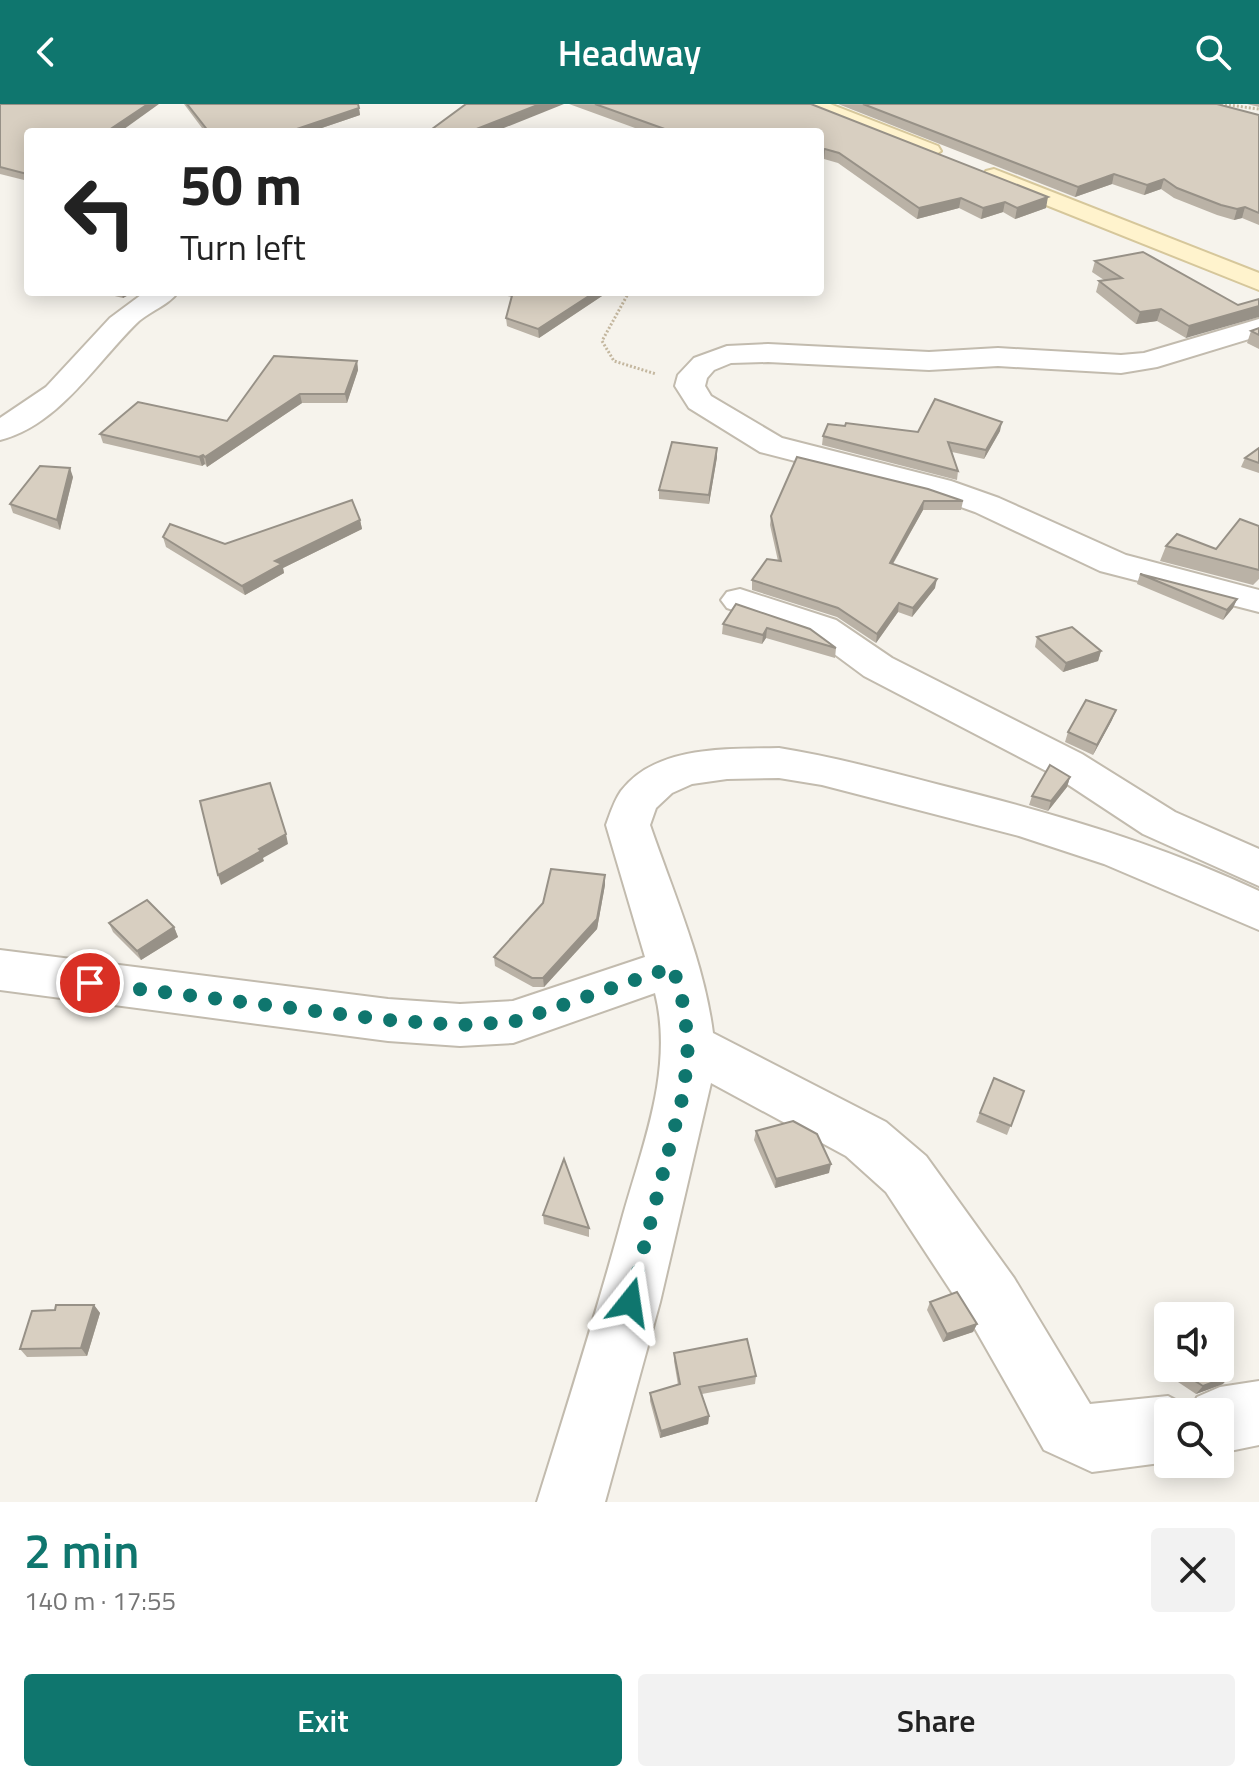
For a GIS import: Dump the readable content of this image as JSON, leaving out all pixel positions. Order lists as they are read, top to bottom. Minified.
{"page":{"header":"Headway","turn":["50 m","Turn left"],"heading":["2 min","140 m · 17:55"],"buttons":["Exit","Share"]}}
